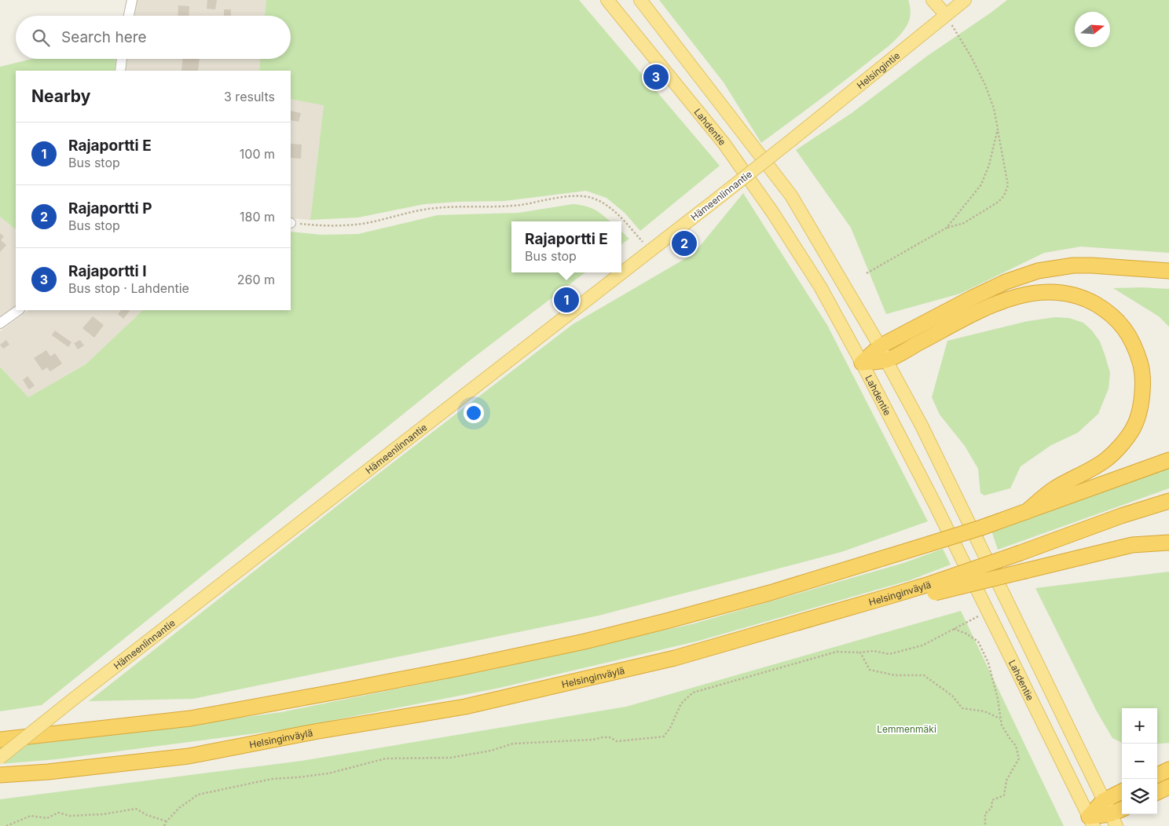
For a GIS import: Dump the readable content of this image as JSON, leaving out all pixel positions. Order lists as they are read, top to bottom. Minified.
{"streets":{"highway":["Helsinginväylä"],"main road":["Helsingintie","Lahdentie","Hämeenlinnantie"]},"crossings":[["Helsingintie","Hämeenlinnantie"]],"parks":["Lemmenmäki"],"north":"right","page":{"search":"Search here","pins":["3","2","1"],"heading":["Nearby","3 results"],"list":[{"mark":"1","name":"Rajaportti E","note":"Bus stop","value":"100 m"},{"mark":"2","name":"Rajaportti P","note":"Bus stop","value":"180 m"},{"mark":"3","name":"Rajaportti I","note":"Bus stop · Lahdentie","value":"260 m"}],"popup":["Rajaportti E","Bus stop"],"map_buttons":["+","−"]}}
